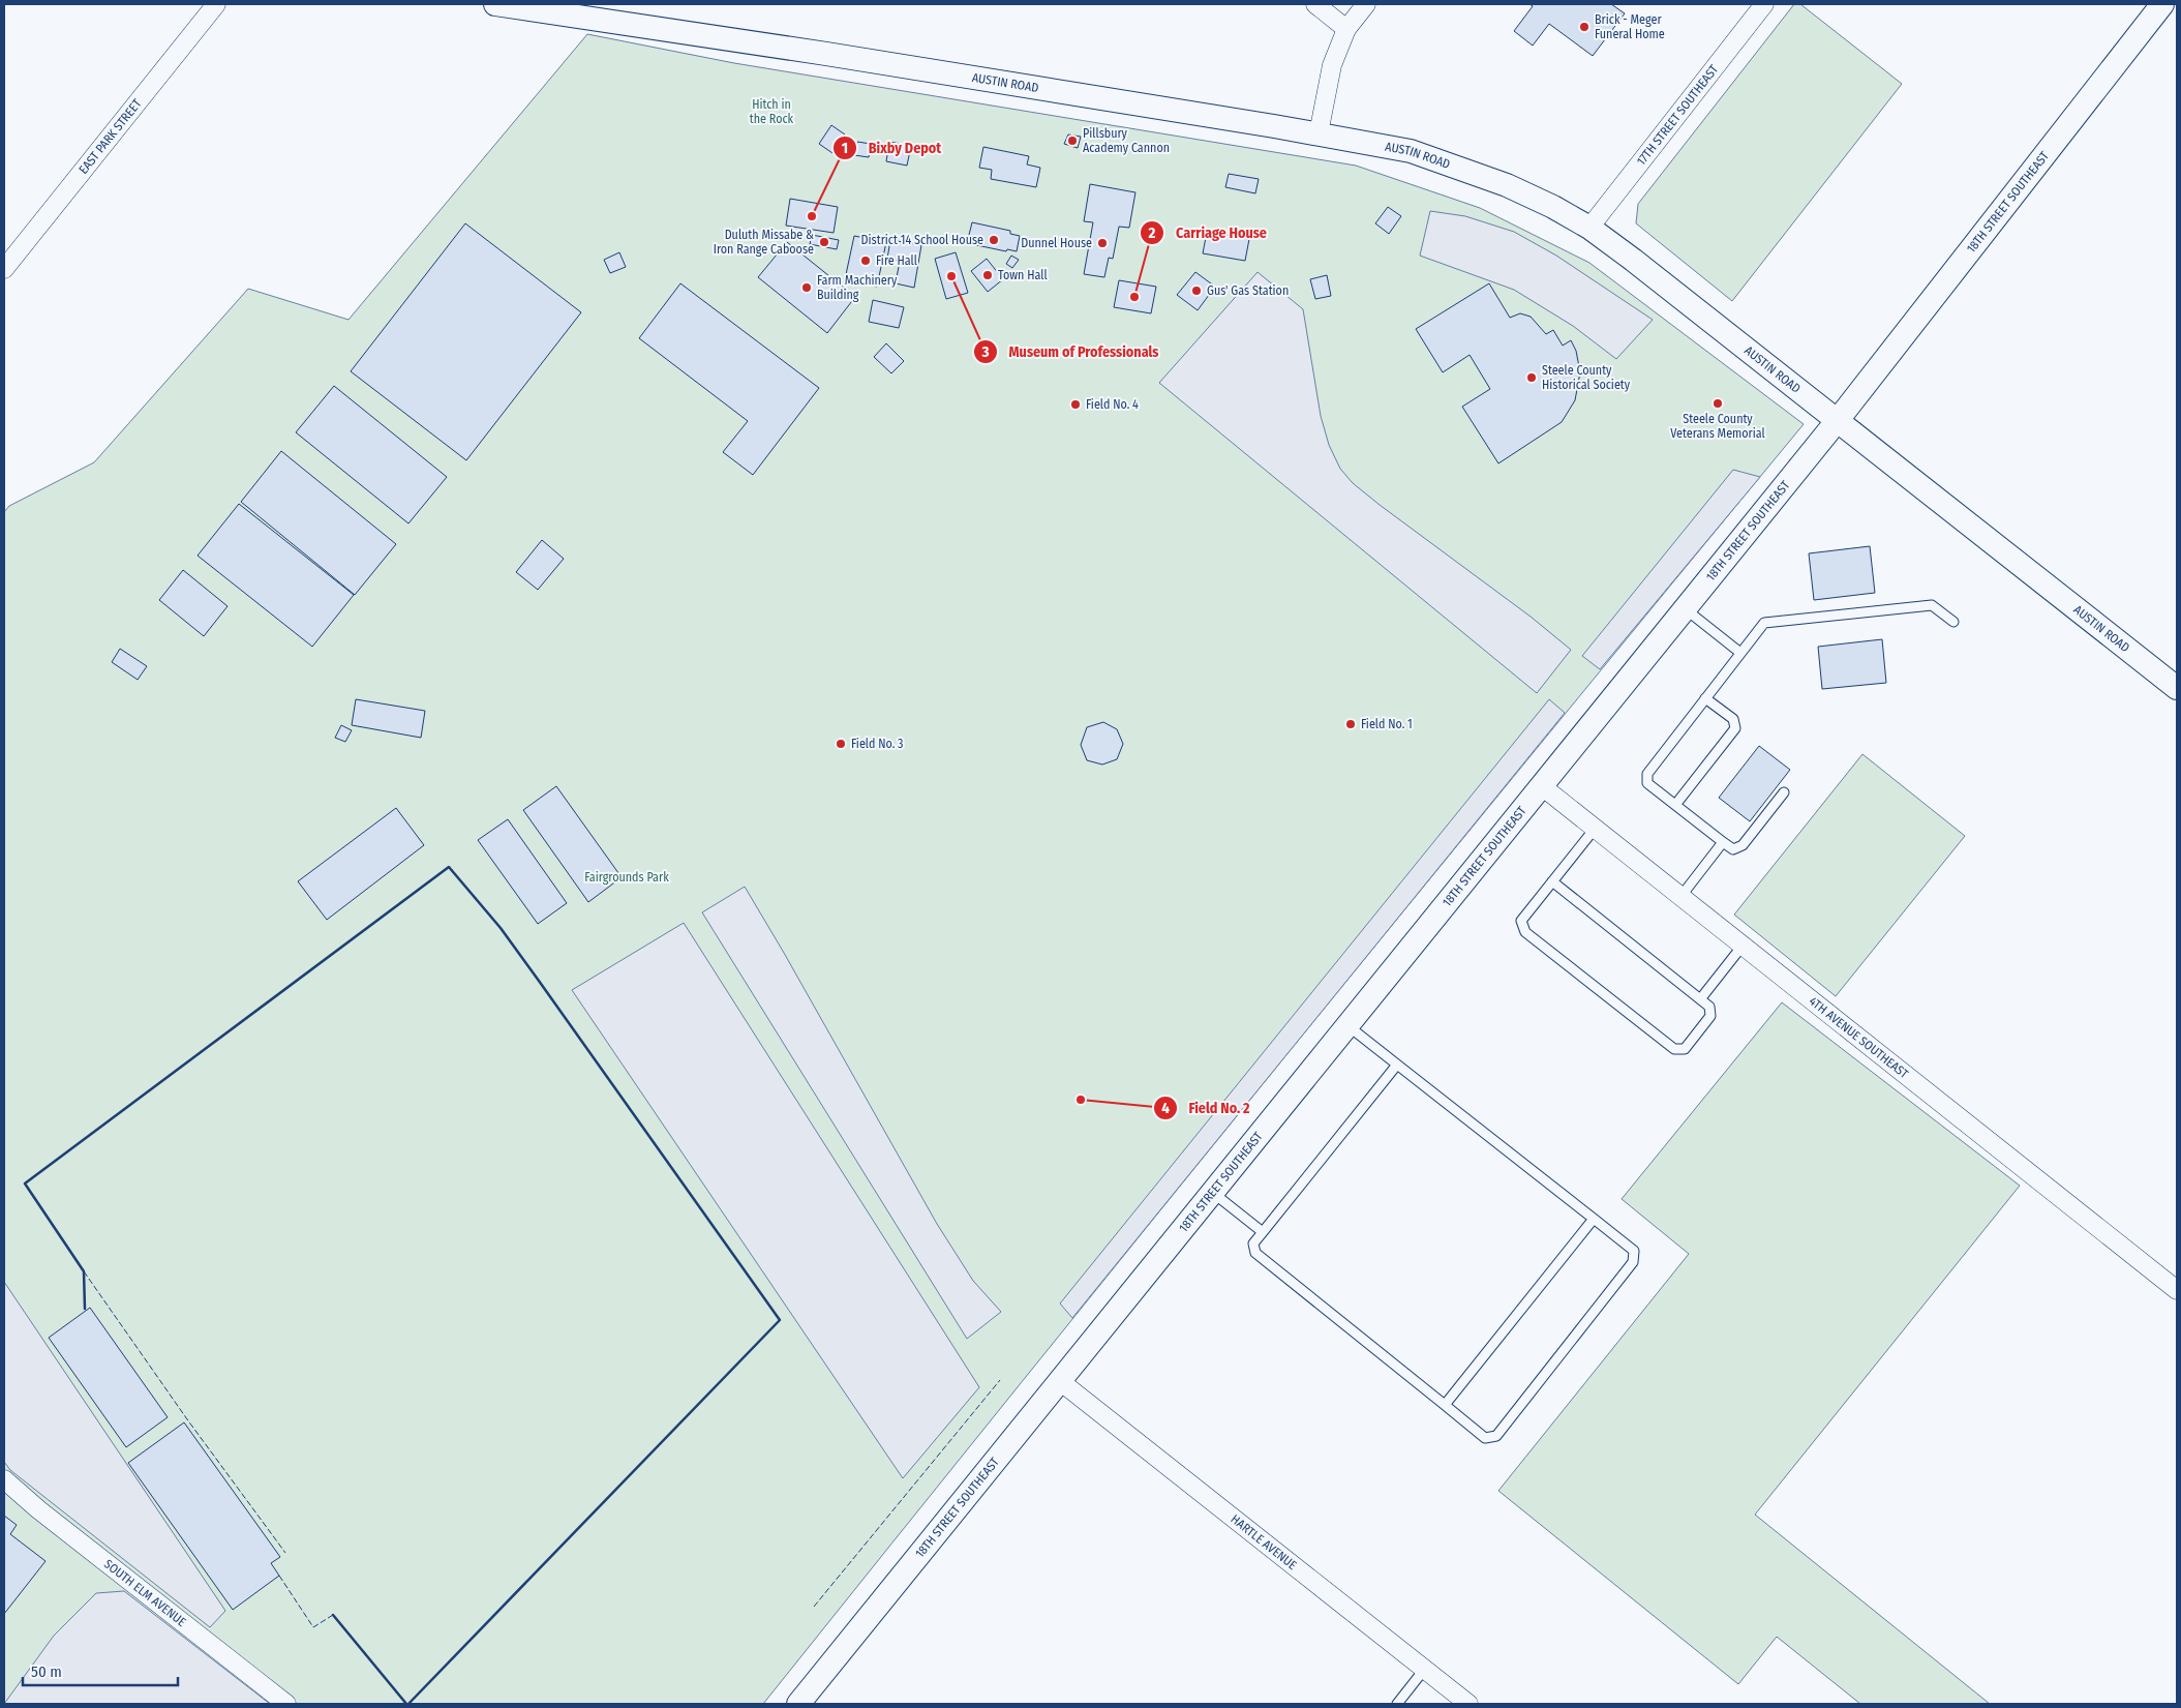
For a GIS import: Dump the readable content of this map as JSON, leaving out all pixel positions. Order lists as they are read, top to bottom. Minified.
{"streets":{"street":["AUSTIN ROAD","17TH STREET SOUTHEAST","EAST PARK STREET","18TH STREET SOUTHEAST","4TH AVENUE SOUTHEAST","HARTLE AVENUE","SOUTH ELM AVENUE"]},"crossings":[["AUSTIN ROAD","17TH STREET SOUTHEAST"],["AUSTIN ROAD","18TH STREET SOUTHEAST"],["18TH STREET SOUTHEAST","4TH AVENUE SOUTHEAST"],["18TH STREET SOUTHEAST","HARTLE AVENUE"]],"parks":["Hitch in the Rock","Fairgrounds Park"],"places":["Brick - Meger Funeral Home","Pillsbury Academy Cannon","Bixby Depot","District 14 School House","Duluth Missabe & Iron Range Caboose","Dunnel House","Fire Hall","Town Hall","Museum of Professionals","Farm Machinery Building","Gus' Gas Station","Carriage House","Steele County Historical Society","Steele County Veterans Memorial","Field No. 4","Field No. 1","Field No. 3","Field No. 2"],"scale_bar":"50 m"}
